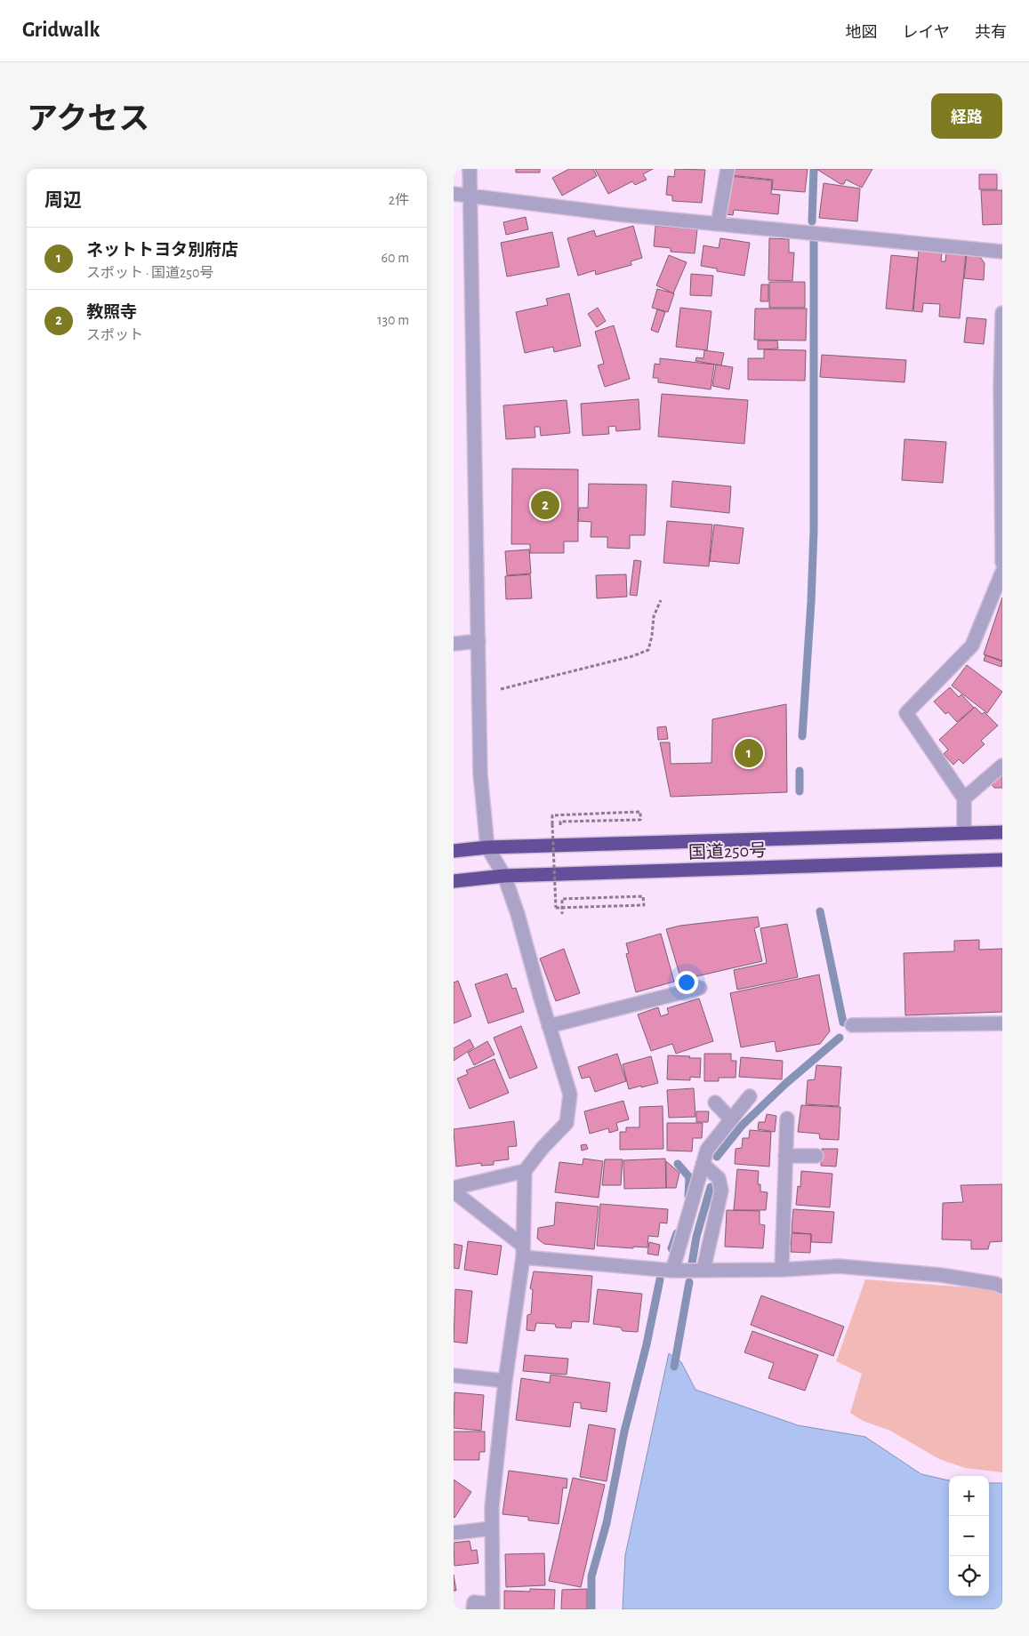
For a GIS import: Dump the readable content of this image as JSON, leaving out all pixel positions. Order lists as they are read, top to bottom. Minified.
{"streets":{"highway":["国道250号"]},"page":{"header":"Gridwalk","nav":["地図","レイヤ","共有"],"title":"アクセス","buttons":"経路","heading":["周辺","2件"],"list":[{"mark":"1","name":"ネットトヨタ別府店","note":"スポット · 国道250号","value":"60 m"},{"mark":"2","name":"教照寺","note":"スポット","value":"130 m"}],"pins":["2","1"],"map_buttons":["+","−"]}}
